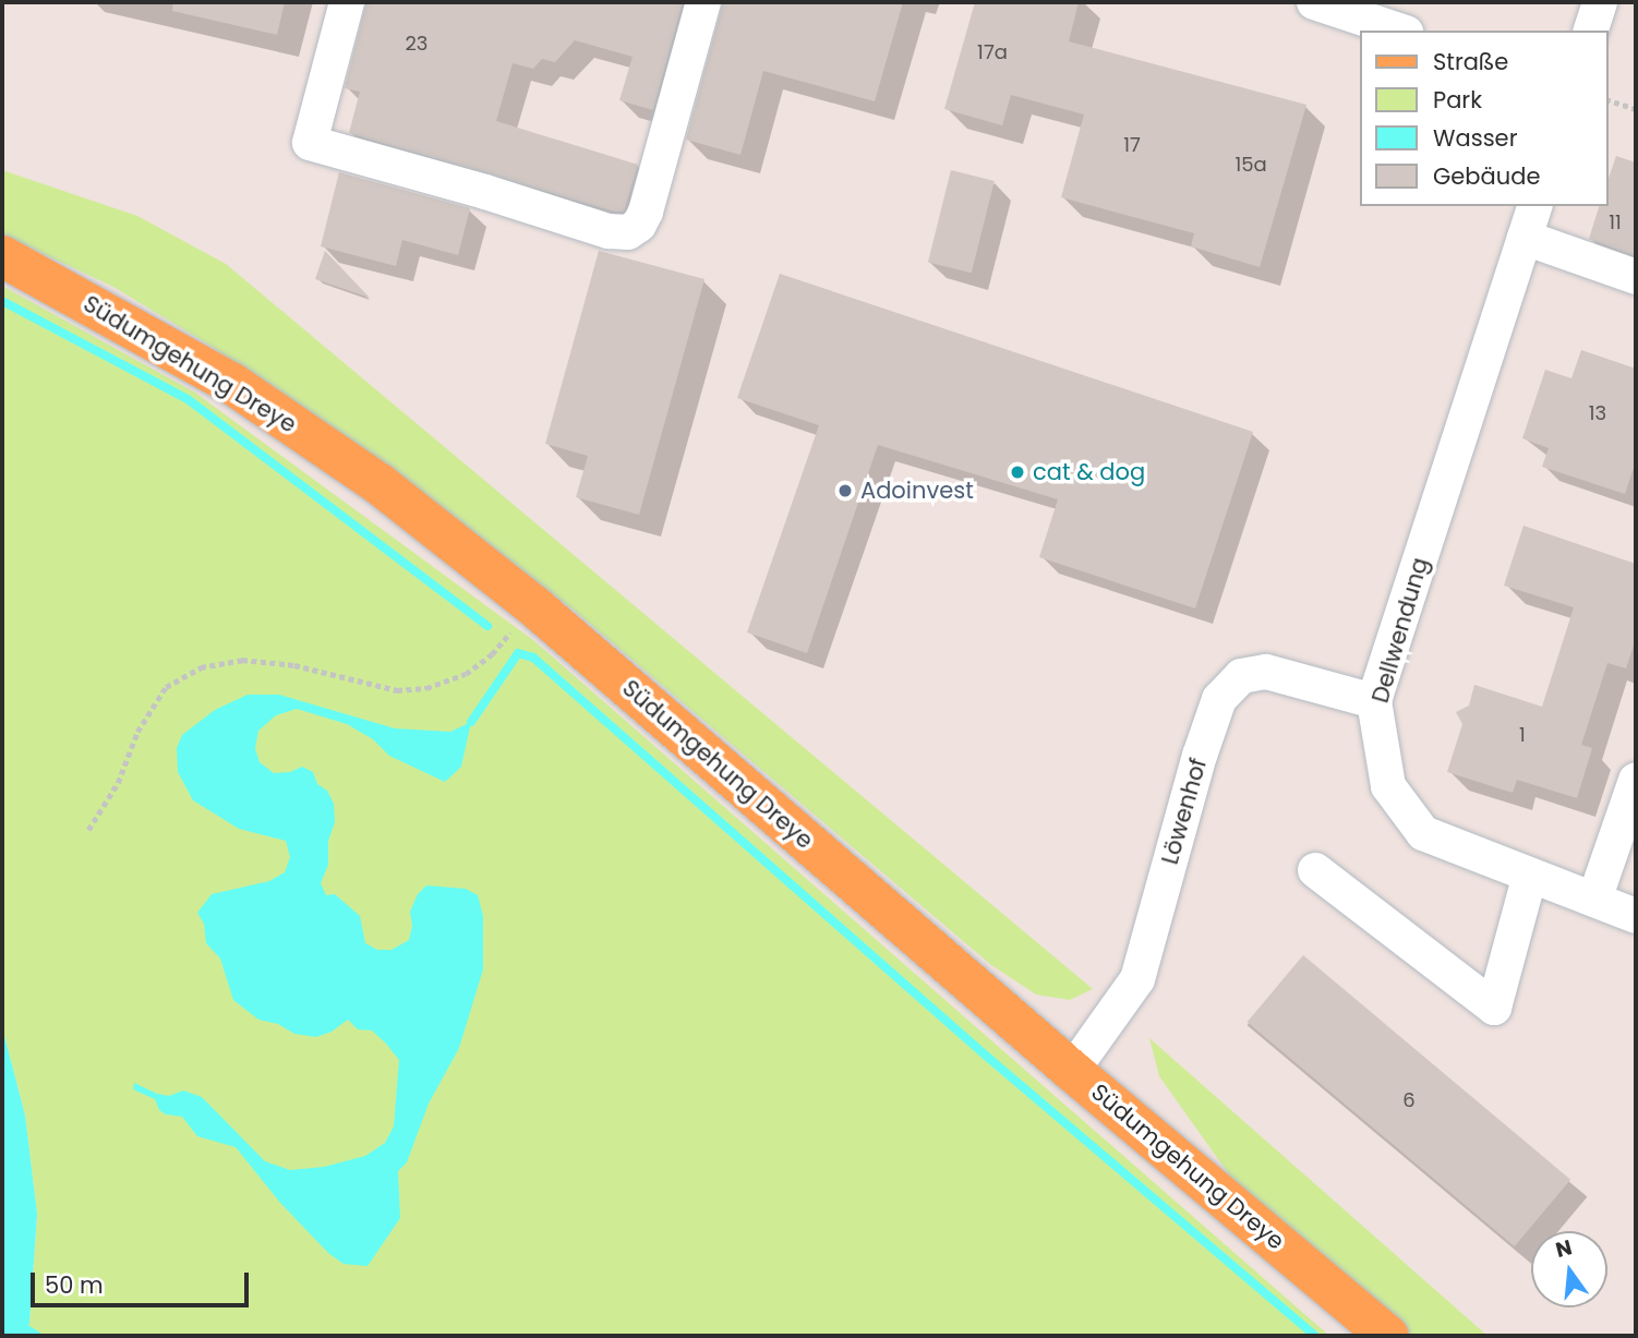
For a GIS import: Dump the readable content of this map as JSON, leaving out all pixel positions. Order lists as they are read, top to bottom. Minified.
{"streets":{"main road":["Südumgehung Dreye"],"street":["Dellwendung","Löwenhof"]},"crossings":[["Südumgehung Dreye","Löwenhof"],["Dellwendung","Löwenhof"]],"places":["cat & dog","Adoinvest"],"house_numbers":["23","17a","17","15a","11","13","1","6"],"legend":["Straße","Park","Wasser","Gebäude"],"scale_bar":"50 m","north":"top"}
